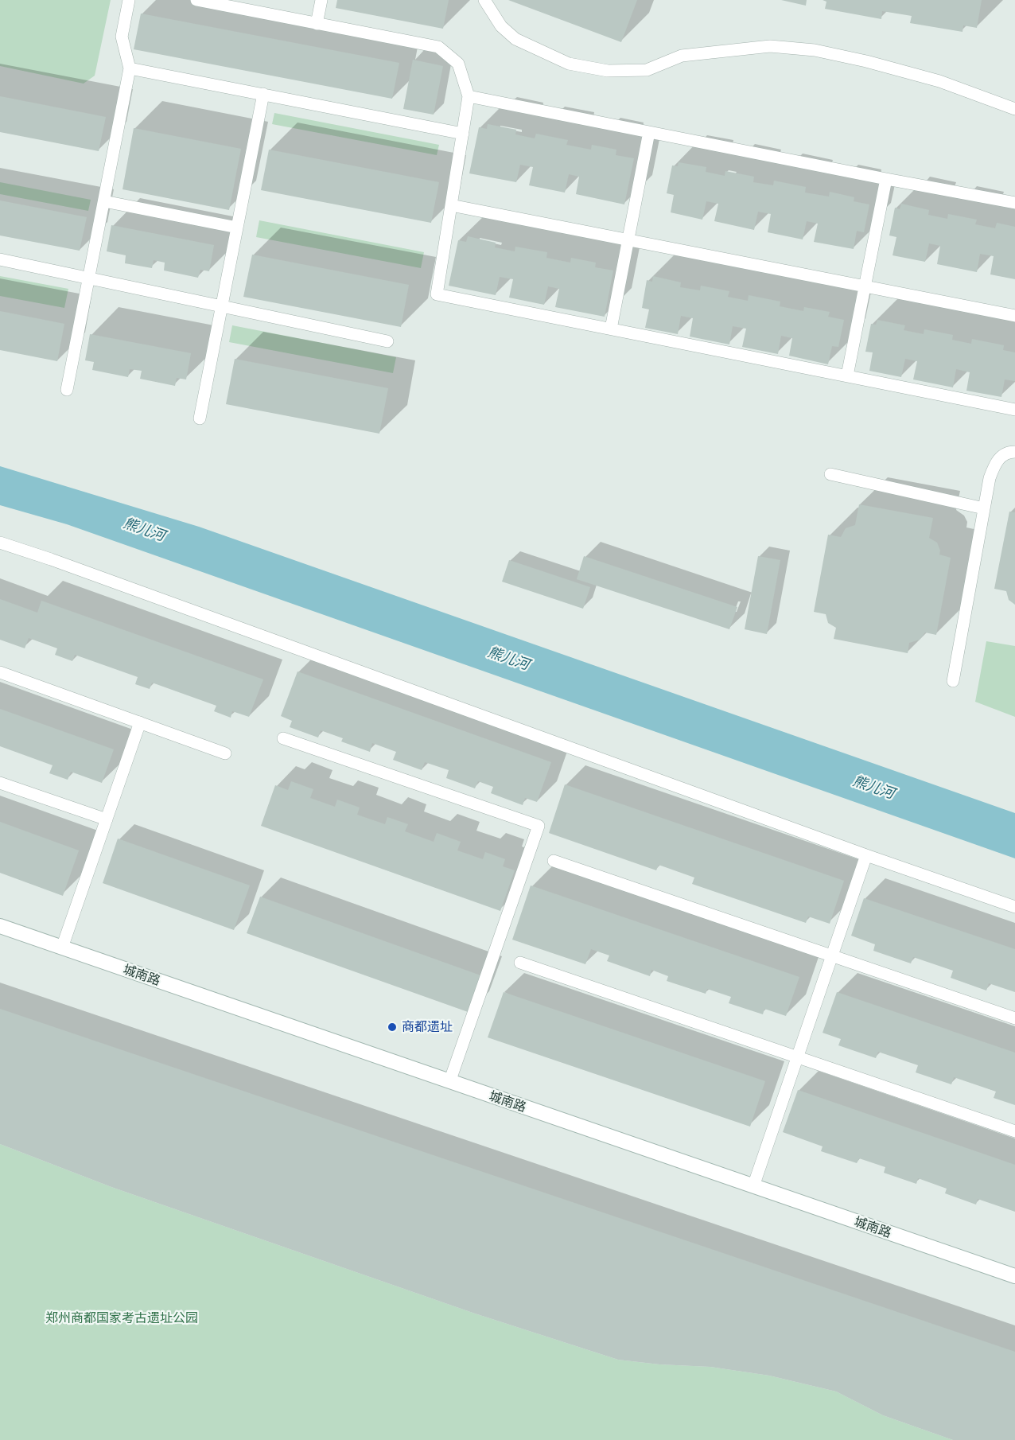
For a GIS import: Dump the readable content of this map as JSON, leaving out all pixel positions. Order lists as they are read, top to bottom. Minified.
{"streets":{"street":["城南路"]},"water":["熊儿河"],"parks":["郑州商都国家考古遗址公园"],"places":["商都遗址"]}
